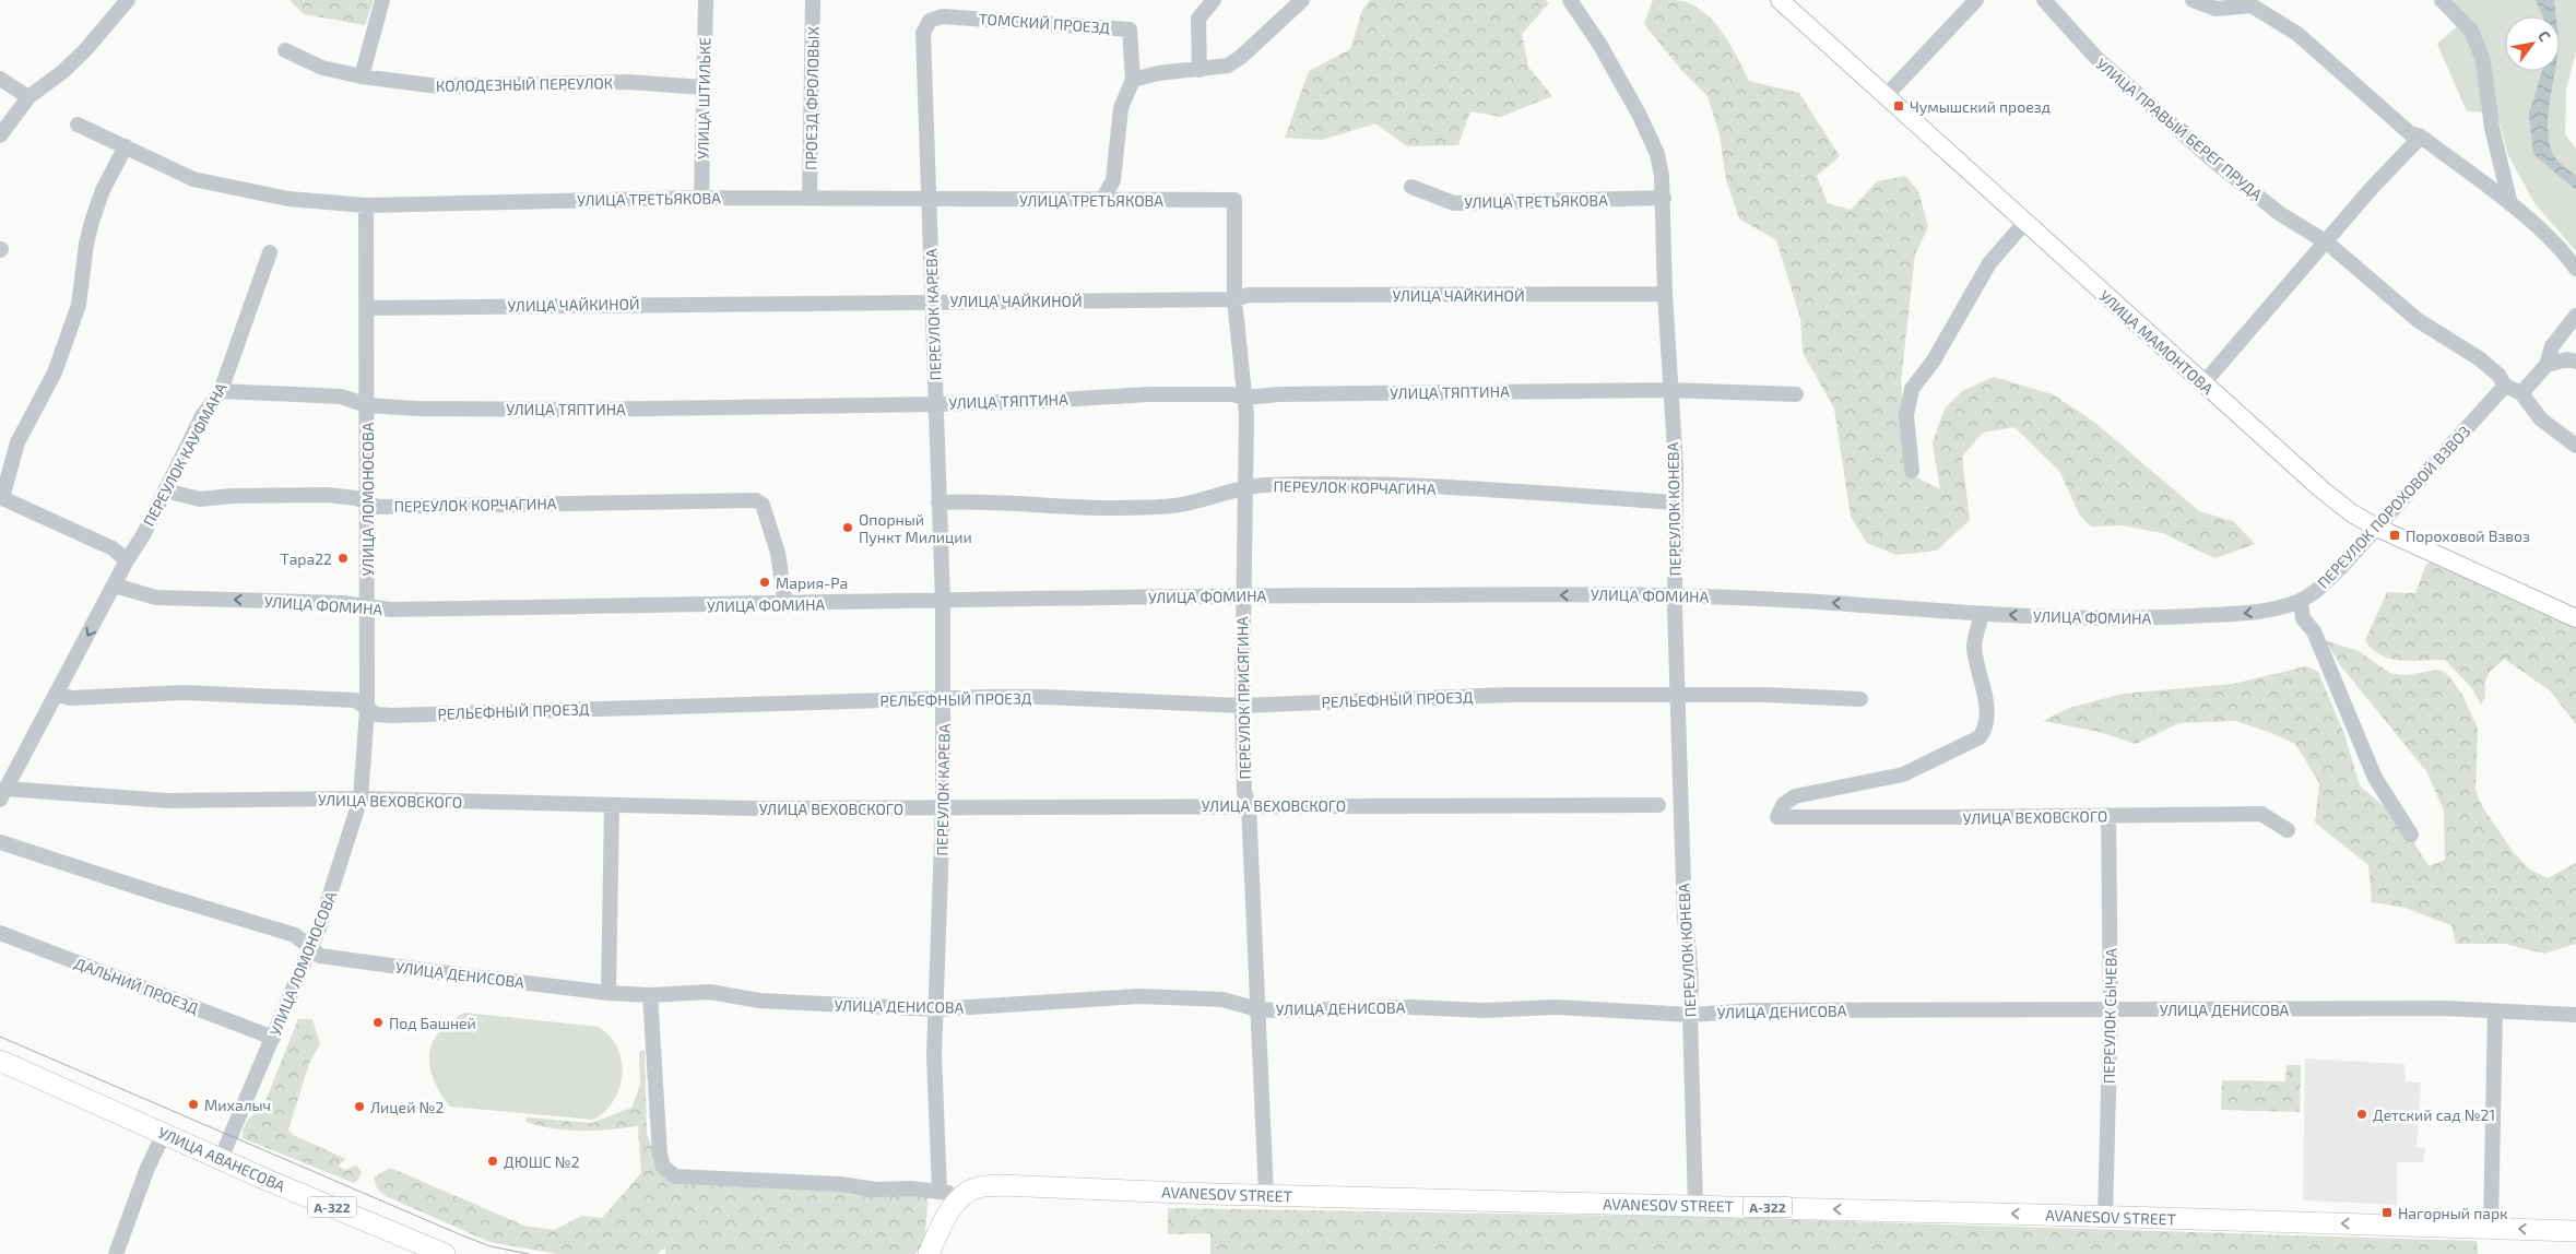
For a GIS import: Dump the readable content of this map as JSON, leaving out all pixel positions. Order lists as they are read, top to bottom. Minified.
{"streets":{"highway":["УЛИЦА АВАНЕСОВА","AVANESOV STREET","А-322"],"main road":["УЛИЦА МАМОНТОВА"],"street":["ТОМСКИЙ ПРОЕЗД","КОЛОДЕЗНЫЙ ПЕРЕУЛОК","УЛИЦА ШТИЛЬКЕ","ПРОЕЗД ФРОЛОВЫХ","УЛИЦА ПРАВЫЙ БЕРЕГ ПРУДА","УЛИЦА ТРЕТЬЯКОВА","УЛИЦА ЧАЙКИНОЙ","ПЕРЕУЛОК КАРЕВА","УЛИЦА ТЯПТИНА","ПЕРЕУЛОК КАУФМАНА","ПЕРЕУЛОК КОРЧАГИНА","УЛИЦА ЛОМОНОСОВА","ПЕРЕУЛОК ПОРОХОВОЙ ВЗВОЗ","ПЕРЕУЛОК КОНЕВА","УЛИЦА ФОМИНА","ПЕРЕУЛОК ПРИСЯГИНА","РЕЛЬЕФНЫЙ ПРОЕЗД","УЛИЦА ВЕХОВСКОГО","УЛИЦА ДЕНИСОВА","ДАЛЬНИЙ ПРОЕЗД","ПЕРЕУЛОК СЫЧЕВА"]},"crossings":[["ТОМСКИЙ ПРОЕЗД","ПЕРЕУЛОК КАРЕВА"],["КОЛОДЕЗНЫЙ ПЕРЕУЛОК","УЛИЦА ШТИЛЬКЕ"],["УЛИЦА ШТИЛЬКЕ","УЛИЦА ТРЕТЬЯКОВА"],["ПРОЕЗД ФРОЛОВЫХ","УЛИЦА ТРЕТЬЯКОВА"],["УЛИЦА ПРАВЫЙ БЕРЕГ ПРУДА","ПЕРЕУЛОК ПОРОХОВОЙ ВЗВОЗ"],["УЛИЦА ТРЕТЬЯКОВА","ПЕРЕУЛОК КАРЕВА"],["УЛИЦА ТРЕТЬЯКОВА","УЛИЦА ЛОМОНОСОВА"],["УЛИЦА ТРЕТЬЯКОВА","ПЕРЕУЛОК КОНЕВА"],["УЛИЦА ТРЕТЬЯКОВА","ПЕРЕУЛОК ПРИСЯГИНА"],["УЛИЦА ЧАЙКИНОЙ","ПЕРЕУЛОК КАРЕВА"],["УЛИЦА ЧАЙКИНОЙ","УЛИЦА ЛОМОНОСОВА"],["УЛИЦА ЧАЙКИНОЙ","ПЕРЕУЛОК КОНЕВА"],["УЛИЦА ЧАЙКИНОЙ","ПЕРЕУЛОК ПРИСЯГИНА"],["ПЕРЕУЛОК КАРЕВА","УЛИЦА ТЯПТИНА"],["ПЕРЕУЛОК КАРЕВА","ПЕРЕУЛОК КОРЧАГИНА"],["ПЕРЕУЛОК КАРЕВА","УЛИЦА ФОМИНА"],["ПЕРЕУЛОК КАРЕВА","РЕЛЬЕФНЫЙ ПРОЕЗД"],["ПЕРЕУЛОК КАРЕВА","УЛИЦА ВЕХОВСКОГО"],["ПЕРЕУЛОК КАРЕВА","УЛИЦА ДЕНИСОВА"],["УЛИЦА МАМОНТОВА","ПЕРЕУЛОК ПОРОХОВОЙ ВЗВОЗ"],["УЛИЦА ТЯПТИНА","ПЕРЕУЛОК КАУФМАНА"],["УЛИЦА ТЯПТИНА","УЛИЦА ЛОМОНОСОВА"],["УЛИЦА ТЯПТИНА","ПЕРЕУЛОК КОНЕВА"],["УЛИЦА ТЯПТИНА","ПЕРЕУЛОК ПРИСЯГИНА"],["ПЕРЕУЛОК КАУФМАНА","ПЕРЕУЛОК КОРЧАГИНА"],["ПЕРЕУЛОК КАУФМАНА","УЛИЦА ФОМИНА"],["ПЕРЕУЛОК КАУФМАНА","РЕЛЬЕФНЫЙ ПРОЕЗД"],["ПЕРЕУЛОК КАУФМАНА","УЛИЦА ВЕХОВСКОГО"],["ПЕРЕУЛОК КОРЧАГИНА","УЛИЦА ЛОМОНОСОВА"],["ПЕРЕУЛОК КОРЧАГИНА","ПЕРЕУЛОК КОНЕВА"],["ПЕРЕУЛОК КОРЧАГИНА","УЛИЦА ФОМИНА"],["ПЕРЕУЛОК КОРЧАГИНА","ПЕРЕУЛОК ПРИСЯГИНА"],["УЛИЦА ЛОМОНОСОВА","УЛИЦА ФОМИНА"],["УЛИЦА ЛОМОНОСОВА","РЕЛЬЕФНЫЙ ПРОЕЗД"],["УЛИЦА ЛОМОНОСОВА","УЛИЦА ВЕХОВСКОГО"],["УЛИЦА ЛОМОНОСОВА","УЛИЦА ДЕНИСОВА"],["УЛИЦА ЛОМОНОСОВА","ДАЛЬНИЙ ПРОЕЗД"],["УЛИЦА ЛОМОНОСОВА","УЛИЦА АВАНЕСОВА"],["ПЕРЕУЛОК ПОРОХОВОЙ ВЗВОЗ","УЛИЦА ФОМИНА"],["ПЕРЕУЛОК КОНЕВА","УЛИЦА ФОМИНА"],["ПЕРЕУЛОК КОНЕВА","РЕЛЬЕФНЫЙ ПРОЕЗД"],["ПЕРЕУЛОК КОНЕВА","УЛИЦА ДЕНИСОВА"],["ПЕРЕУЛОК КОНЕВА","AVANESOV STREET"],["УЛИЦА ФОМИНА","ПЕРЕУЛОК ПРИСЯГИНА"],["УЛИЦА ФОМИНА","УЛИЦА ВЕХОВСКОГО"],["ПЕРЕУЛОК ПРИСЯГИНА","РЕЛЬЕФНЫЙ ПРОЕЗД"],["ПЕРЕУЛОК ПРИСЯГИНА","УЛИЦА ВЕХОВСКОГО"],["ПЕРЕУЛОК ПРИСЯГИНА","УЛИЦА ДЕНИСОВА"],["ПЕРЕУЛОК ПРИСЯГИНА","AVANESOV STREET"],["УЛИЦА ВЕХОВСКОГО","ПЕРЕУЛОК СЫЧЕВА"],["УЛИЦА ДЕНИСОВА","ПЕРЕУЛОК СЫЧЕВА"],["ПЕРЕУЛОК СЫЧЕВА","AVANESOV STREET"]],"one_way":["УЛИЦА ФОМИНА","AVANESOV STREET"],"places":{"transit":["Чумышский проезд","Пороховой Взвоз","Нагорный парк"],"other":["Опорный Пункт Милиции","Тара22","Мария-Ра","Под Башней","Михалыч","Лицей №2","Детский сад №21","ДЮШС №2"]},"north":"top right"}
